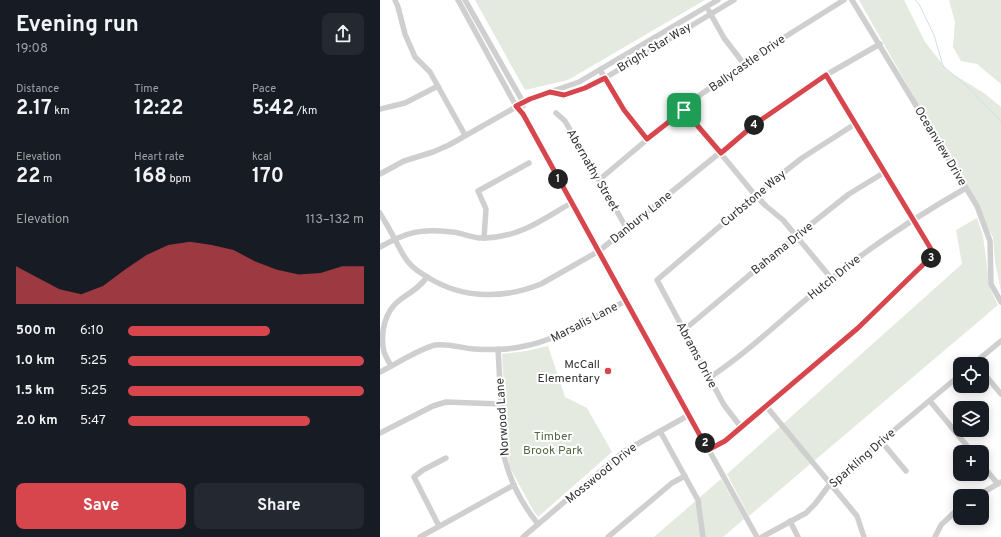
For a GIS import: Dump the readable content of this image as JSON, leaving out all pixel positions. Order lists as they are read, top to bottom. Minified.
{"streets":{"street":["Bright Star Way","Ballycastle Drive","Oceanview Drive","Abernathy Street","Curbstone Way","Danbury Lane","Bahama Drive","Hutch Drive","Marsalis Lane","Abrams Drive","Norwood Lane","Sparkling Drive","Mosswood Drive"]},"crossings":[["Ballycastle Drive","Abernathy Street"],["Oceanview Drive","Danbury Lane"],["Oceanview Drive","Hutch Drive"],["Abernathy Street","Danbury Lane"],["Curbstone Way","Abrams Drive"],["Bahama Drive","Abrams Drive"],["Hutch Drive","Abrams Drive"],["Marsalis Lane","Norwood Lane"],["Norwood Lane","Mosswood Drive"]],"parks":["Timber Brook Park"],"places":["McCall Elementary"],"page":{"heading":["Evening run","19:08"],"stats":[["Distance","2.17 km"],["Time","12:22"],["Pace","5:42 /km"],["Elevation","22 m"],["Heart rate","168 bpm"],["kcal","170"]],"pins":["4","1","3","2"],"chart":["Elevation","113–132 m"],"list":[{"name":"500 m","note":"6:10"},{"name":"1.0 km","note":"5:25"},{"name":"1.5 km","note":"5:25"},{"name":"2.0 km","note":"5:47"}],"map_buttons":["+","−"],"buttons":["Save","Share"]}}
